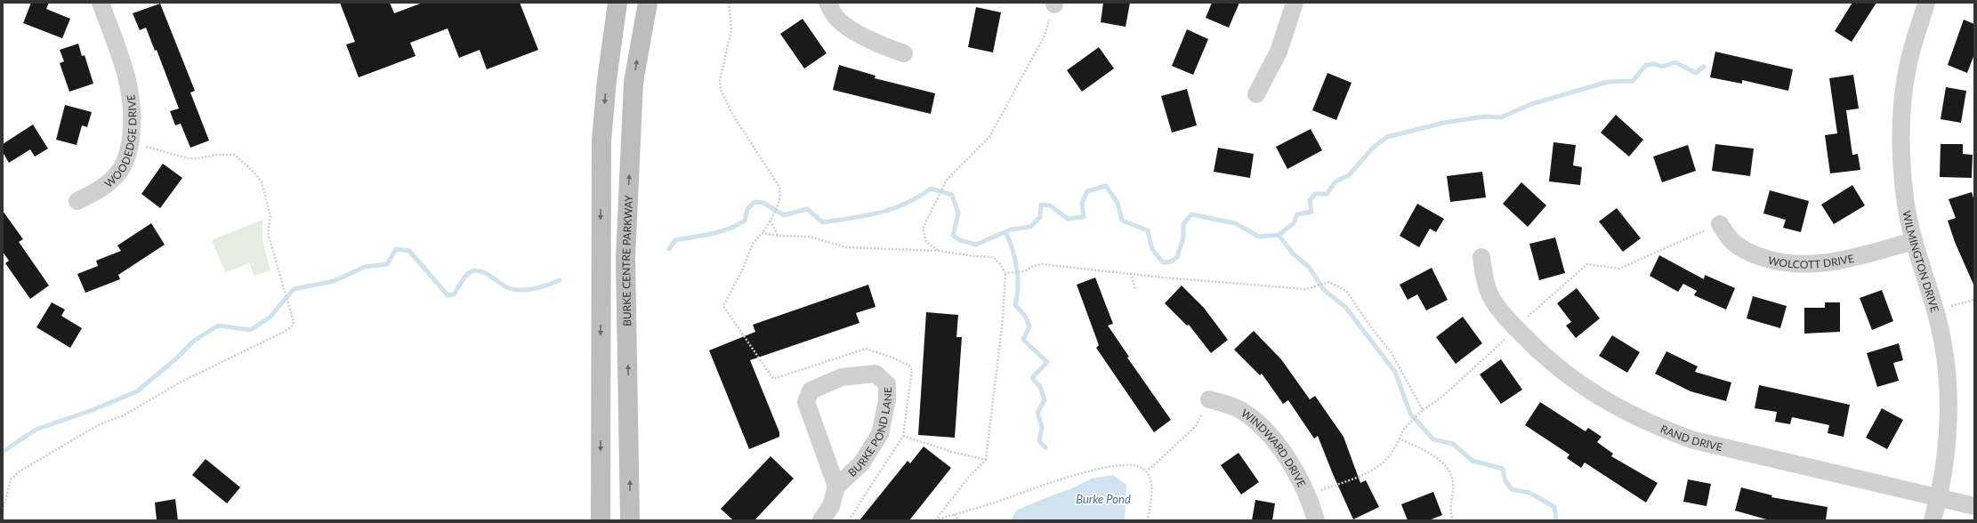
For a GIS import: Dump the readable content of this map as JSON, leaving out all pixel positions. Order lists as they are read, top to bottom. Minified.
{"streets":{"main road":["BURKE CENTRE PARKWAY"],"street":["WOODEDGE DRIVE","WOLCOTT DRIVE","WILMINGTON DRIVE","BURKE POND LANE","RAND DRIVE","WINDWARD DRIVE"]},"crossings":[["WOLCOTT DRIVE","WILMINGTON DRIVE"],["WILMINGTON DRIVE","RAND DRIVE"]],"water":["Burke Pond"]}
